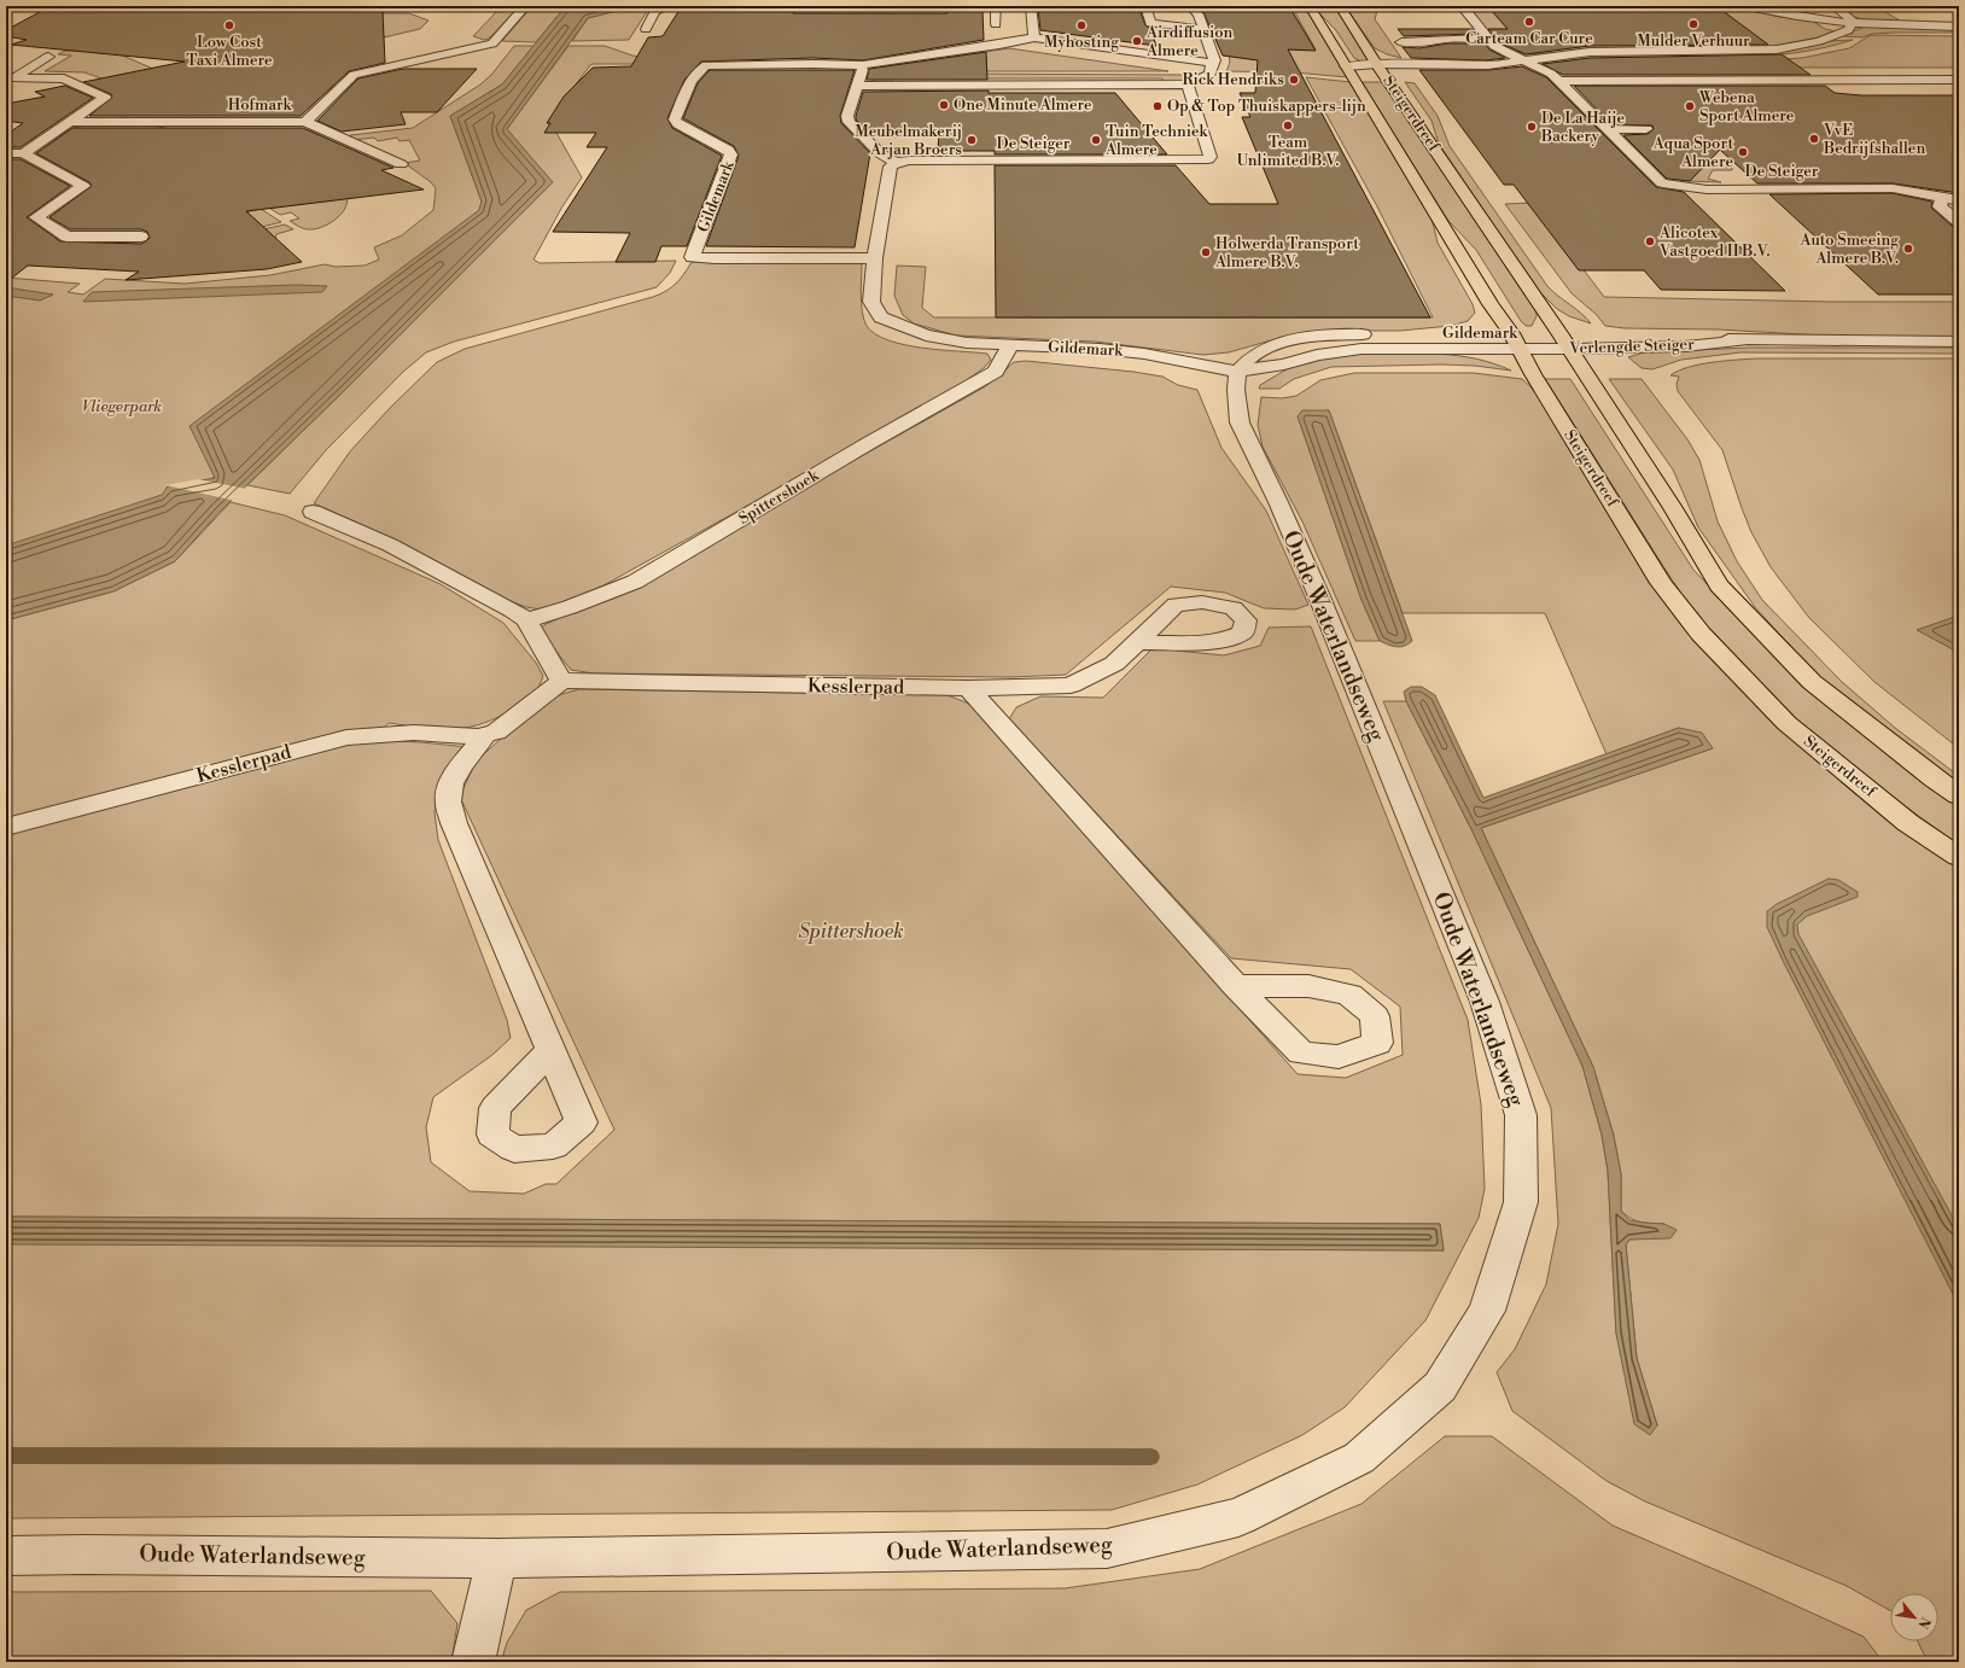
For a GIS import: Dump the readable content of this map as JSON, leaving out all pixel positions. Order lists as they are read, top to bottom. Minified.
{"streets":{"main road":["Steigerdreef"],"street":["Hofmark","De Steiger","Gildemark","Verlengde Steiger","Spittershoek","Oude Waterlandseweg","Kesslerpad"]},"crossings":[["Steigerdreef","De Steiger"],["Steigerdreef","Gildemark"],["Steigerdreef","Verlengde Steiger"],["De Steiger","Gildemark"],["Gildemark","Verlengde Steiger"],["Gildemark","Spittershoek"],["Gildemark","Oude Waterlandseweg"]],"parks":["Vliegerpark","Spittershoek"],"places":["Carteam Car Cure","Mulder Verhuur","Low Cost Taxi Almere","Myhosting","Airdiffusion Almere","Rick Hendriks","One Minute Almere","Op & Top Thuiskappers-lijn","Webena Sport Almere","Team Unlimited B.V.","De La Haije Backery","VvE Bedrijfshallen","Meubelmakerij Arjan Broers","Tuin Techniek Almere","Aqua Sport Almere","Alicotex Vastgoed II B.V.","Auto Smeeing Almere B.V.","Holwerda Transport Almere B.V."],"north":"bottom right"}
